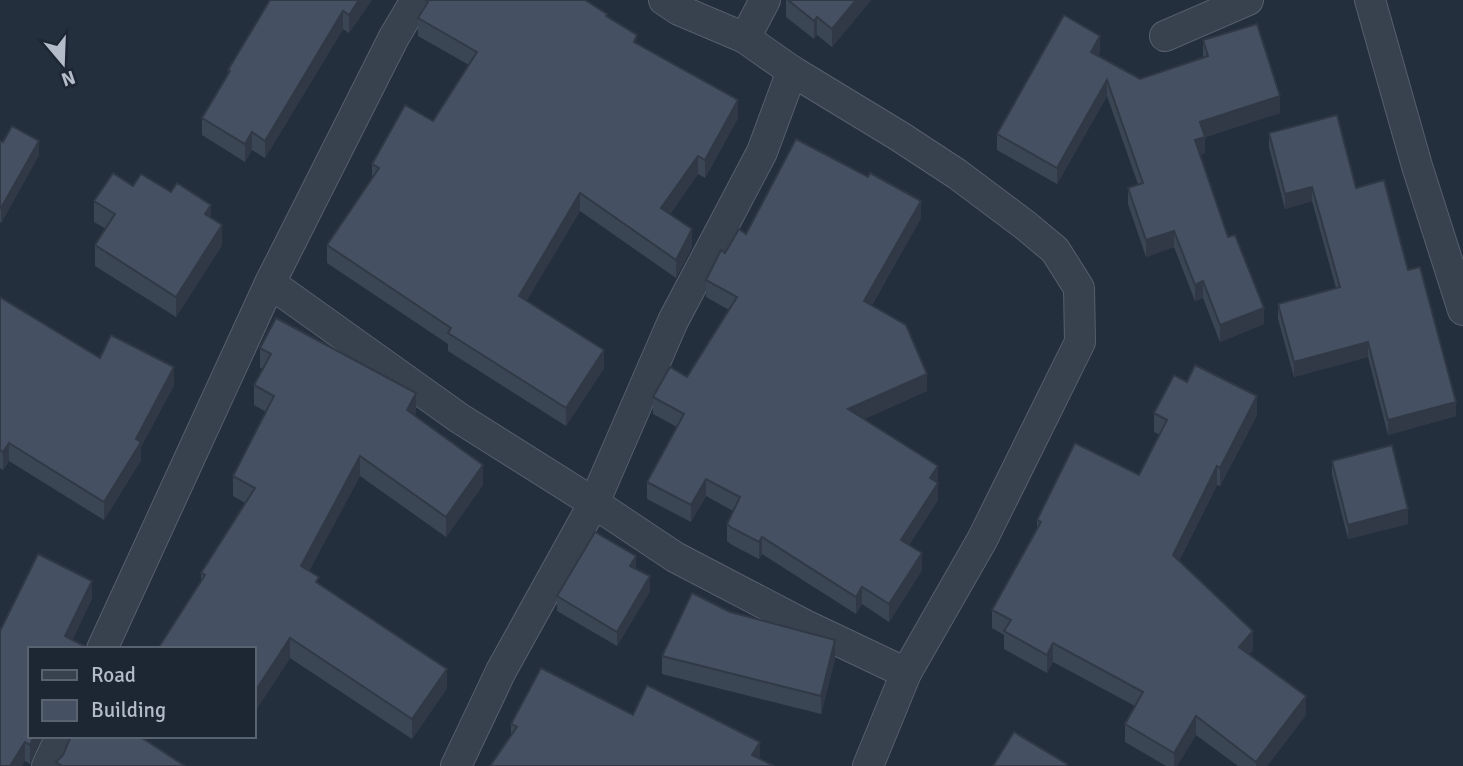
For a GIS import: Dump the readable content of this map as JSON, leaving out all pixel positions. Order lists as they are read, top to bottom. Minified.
{"legend":["Road","Building"],"north":"bottom"}
